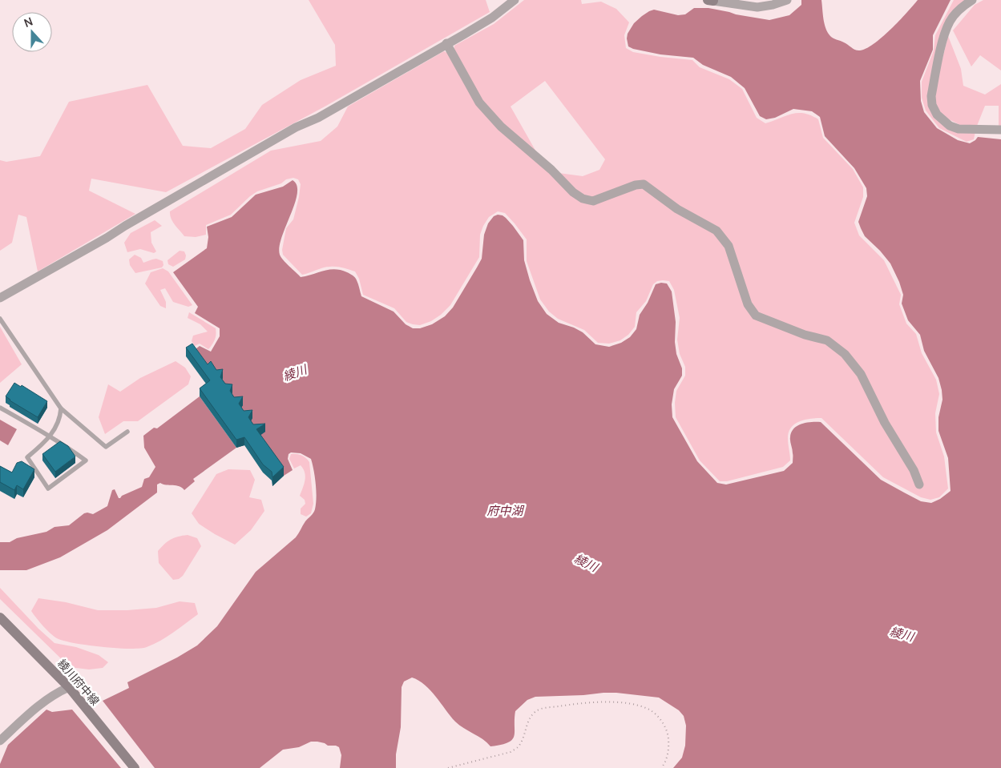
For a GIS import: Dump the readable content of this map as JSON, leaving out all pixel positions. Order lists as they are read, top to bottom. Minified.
{"streets":{"main road":["綾川府中線"]},"water":["綾川","府中湖"],"north":"top"}
